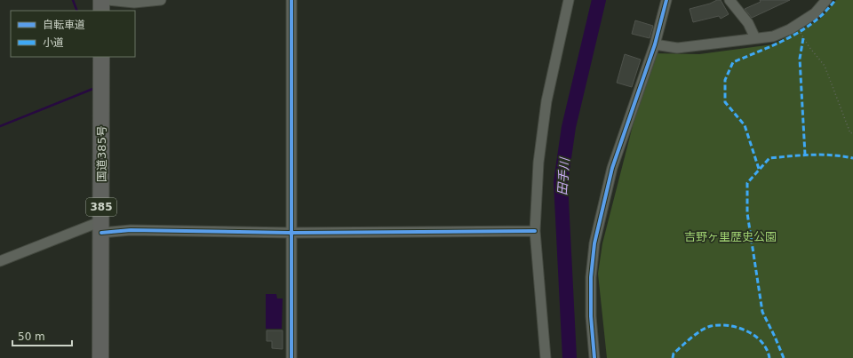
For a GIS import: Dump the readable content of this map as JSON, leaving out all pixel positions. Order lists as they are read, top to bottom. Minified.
{"streets":{"highway":["国道385号","385"]},"water":["田手川"],"parks":["吉野ヶ里歴史公園"],"legend":["自転車道","小道"],"scale_bar":"50 m"}
